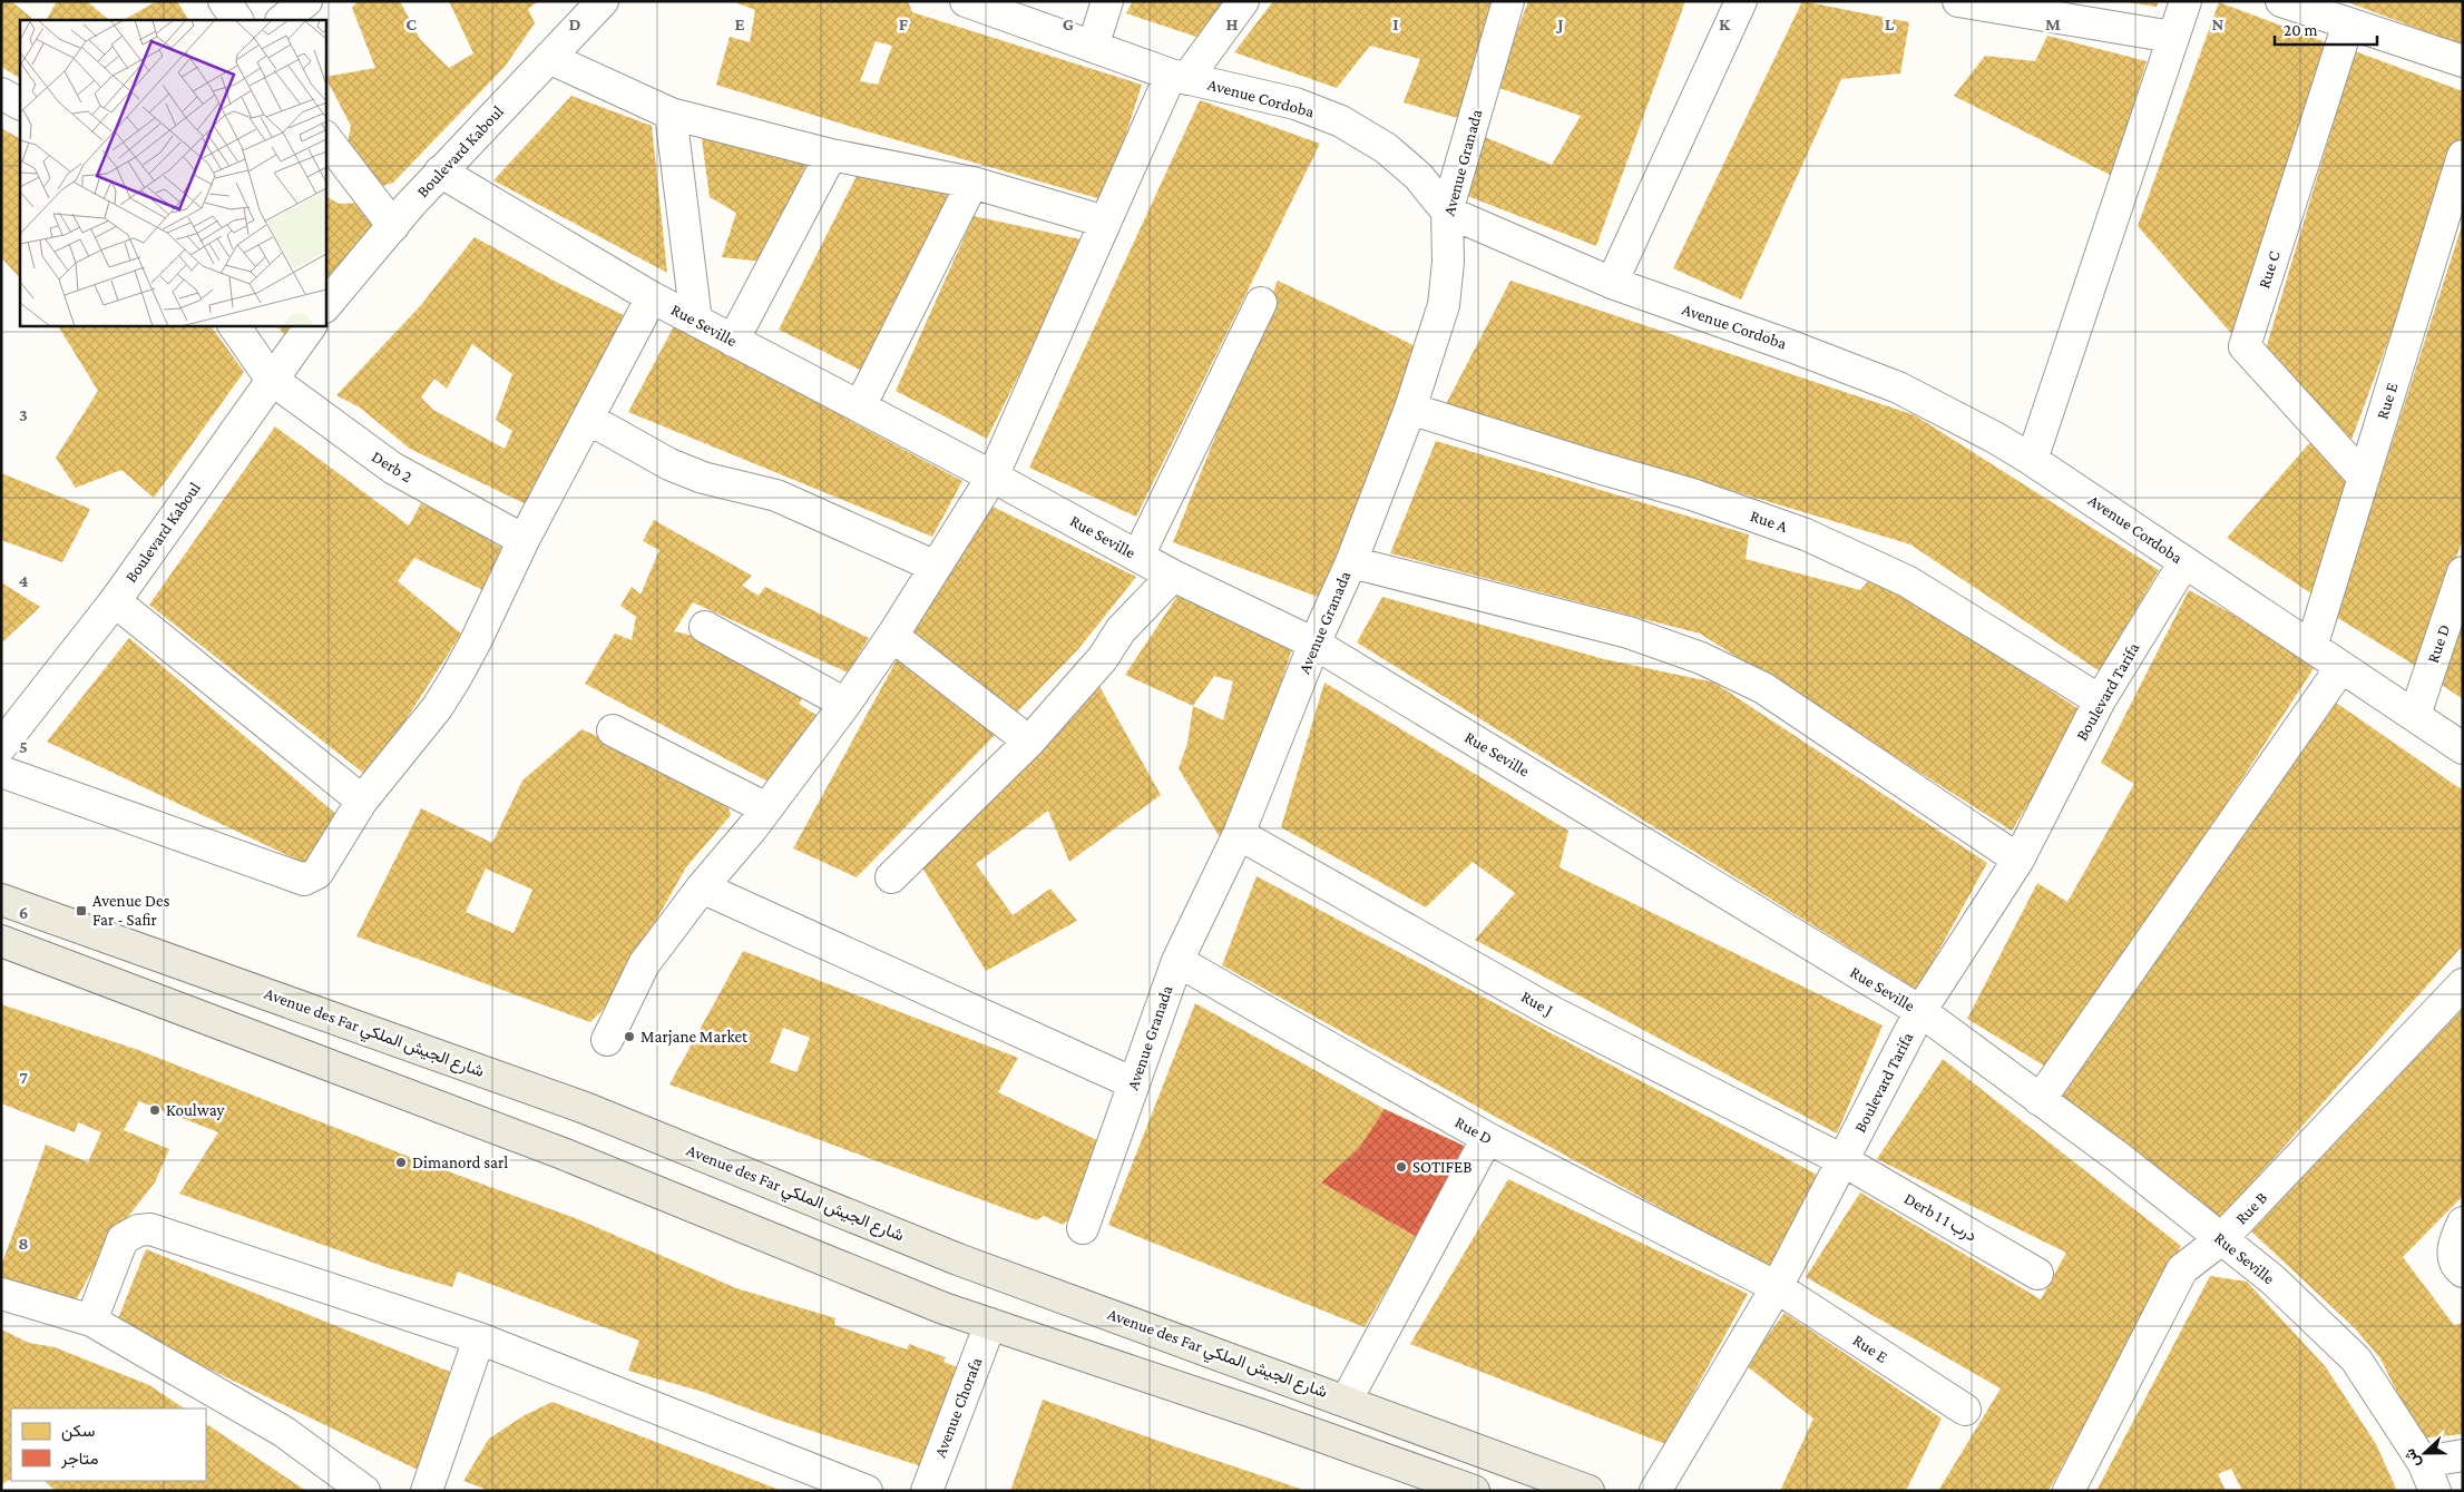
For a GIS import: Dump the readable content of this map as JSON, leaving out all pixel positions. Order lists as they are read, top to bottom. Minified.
{"streets":{"main road":["Avenue des Far شارع الجيش الملكي"],"street":["Avenue Cordoba","Boulevard Kaboul","Avenue Granada","Rue C","Rue Seville","Rue E","Derb 2","Rue A","Rue D","Boulevard Tarifa","Rue J","Rue B","Derb 1 درب 1","Avenue Chorafa"]},"crossings":[["Avenue Cordoba","Avenue Granada"],["Avenue Cordoba","Rue E"],["Avenue Cordoba","Rue D"],["Avenue Cordoba","Boulevard Tarifa"],["Boulevard Kaboul","Rue Seville"],["Boulevard Kaboul","Derb 2"],["Avenue Granada","Rue Seville"],["Avenue Granada","Rue A"],["Avenue Granada","Rue D"],["Avenue Granada","Rue J"],["Rue C","Rue E"],["Rue Seville","Boulevard Tarifa"],["Rue Seville","Rue B"],["Rue E","Rue D"],["Rue E","Boulevard Tarifa"],["Rue A","Boulevard Tarifa"],["Rue D","Boulevard Tarifa"],["Boulevard Tarifa","Rue J"],["Boulevard Tarifa","Derb 1 درب 1"],["Rue J","Derb 1 درب 1"]],"places":{"transit":["Avenue Des Far - Safir"],"other":["Marjane Market","Koulway","Dimanord sarl","SOTIFEB"]},"legend":["سكن","متاجر"],"scale_bar":"20 m","north":"left","grid":{"columns":["C","D","E","F","G","H","I","J","K","L","M","N"],"rows":["3","4","5","6","7","8"]}}
